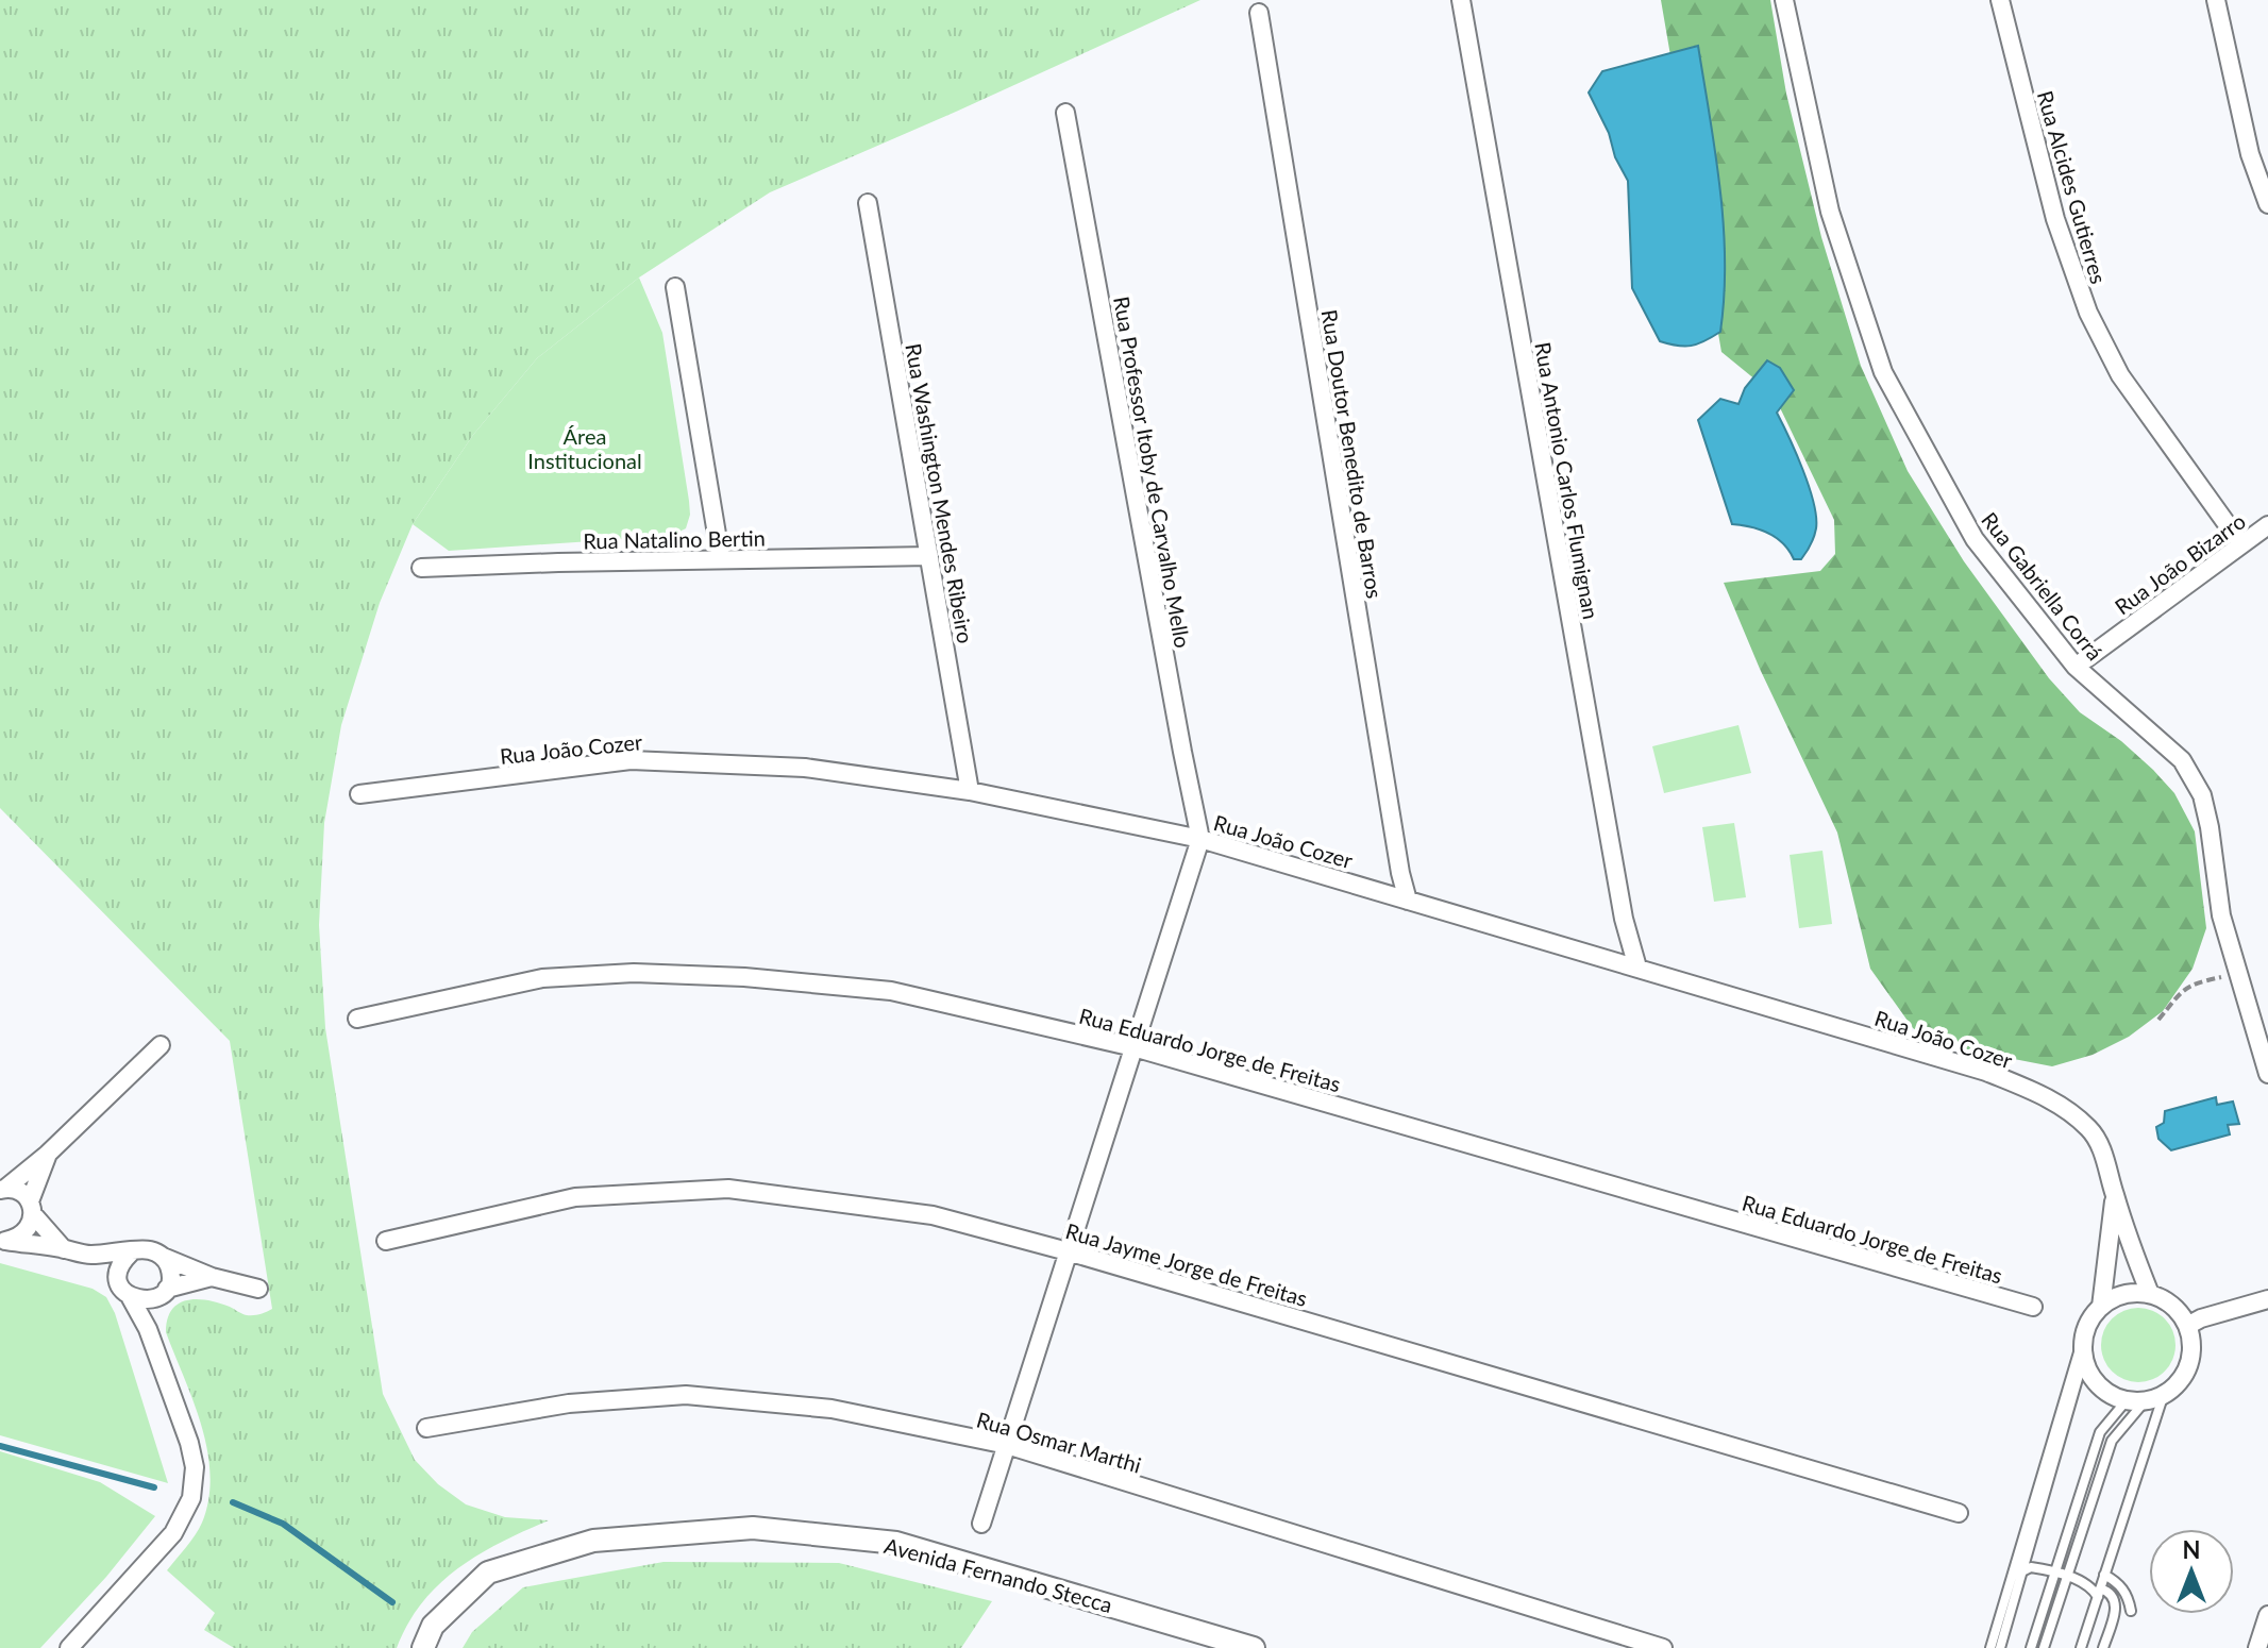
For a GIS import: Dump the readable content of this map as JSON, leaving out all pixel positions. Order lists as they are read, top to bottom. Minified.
{"streets":{"street":["Rua Alcides Gutierres","Rua Doutor Benedito de Barros","Rua Professor Itoby de Carvalho Mello","Rua Antonio Carlos Flumignan","Rua Washington Mendes Ribeiro","Rua Natalino Bertin","Rua João Bizarro","Rua Gabriella Corrá","Rua João Cozer","Rua Eduardo Jorge de Freitas","Rua Jayme Jorge de Freitas","Rua Osmar Marthi","Avenida Fernando Stecca"]},"crossings":[["Rua Alcides Gutierres","Rua João Bizarro"],["Rua Doutor Benedito de Barros","Rua João Cozer"],["Rua Professor Itoby de Carvalho Mello","Rua João Cozer"],["Rua Antonio Carlos Flumignan","Rua João Cozer"],["Rua Washington Mendes Ribeiro","Rua Natalino Bertin"],["Rua Washington Mendes Ribeiro","Rua João Cozer"],["Rua João Bizarro","Rua Gabriella Corrá"]],"parks":["Área Institucional"],"north":"top"}
